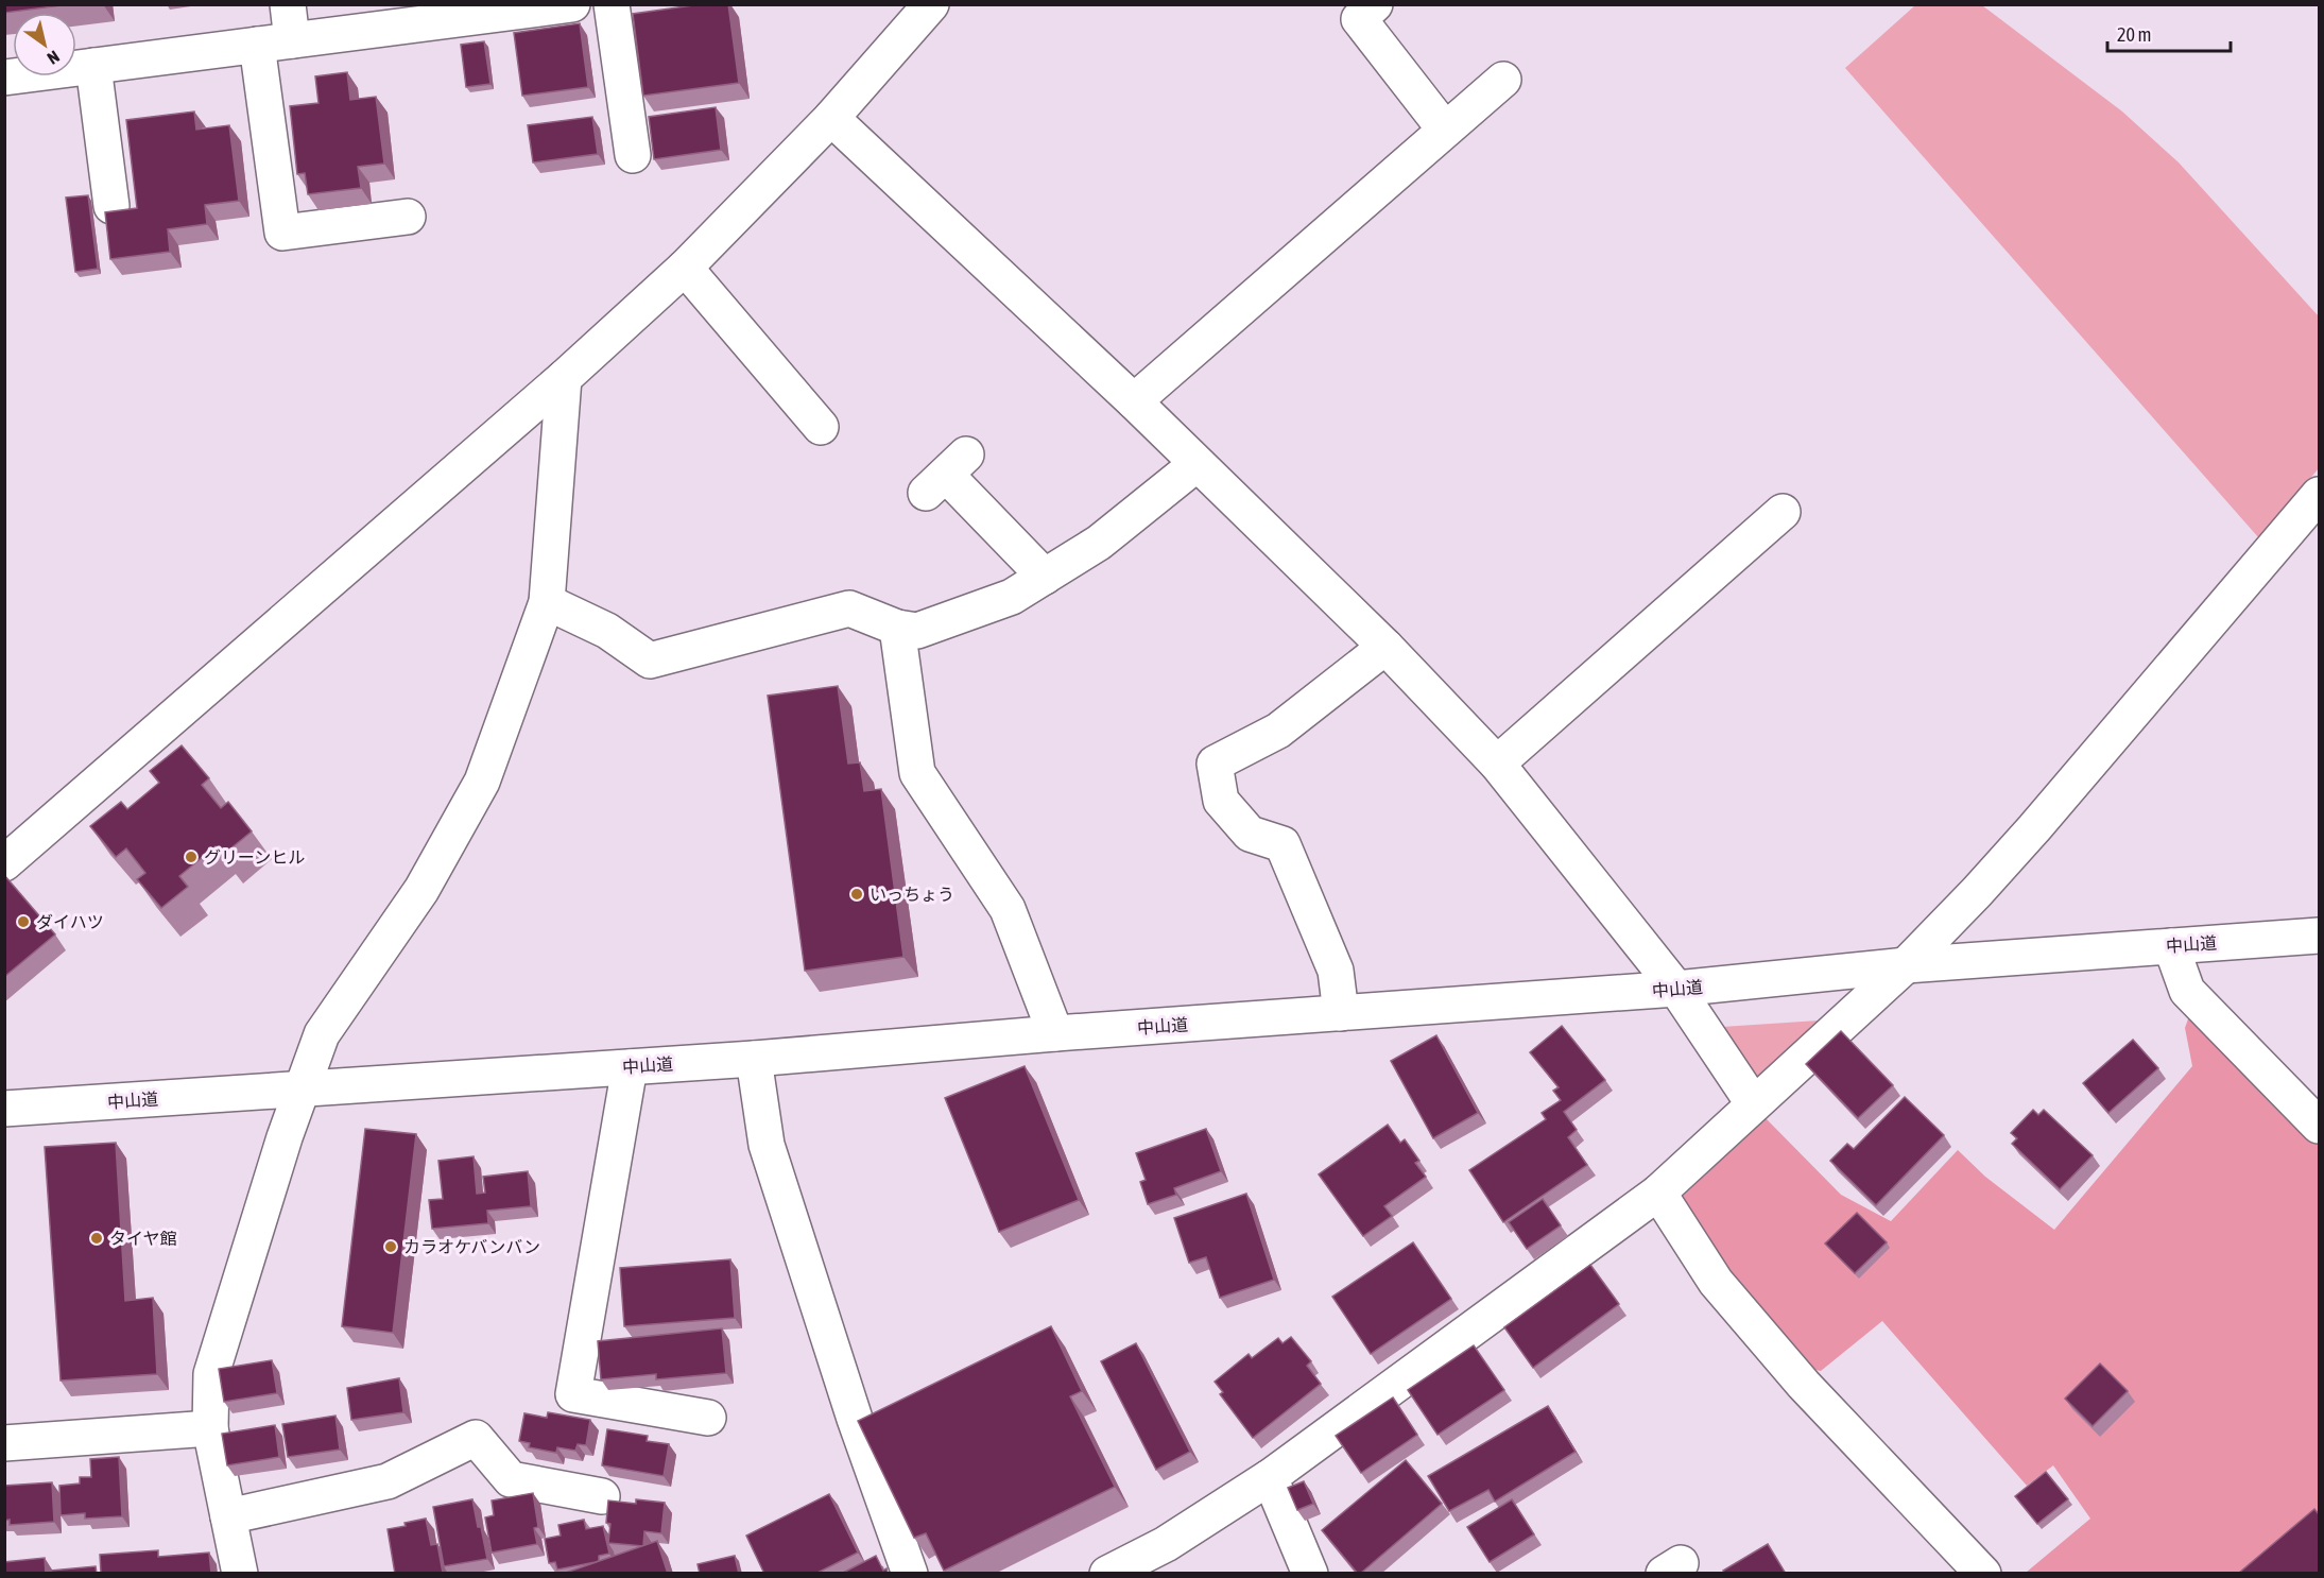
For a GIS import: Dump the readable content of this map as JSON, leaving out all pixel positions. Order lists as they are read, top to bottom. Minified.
{"streets":{"main road":["中山道"]},"places":["グリーンヒル","いっちょう","ダイハツ","タイヤ館","カラオケバンバン"],"scale_bar":"20 m","north":"bottom right"}
